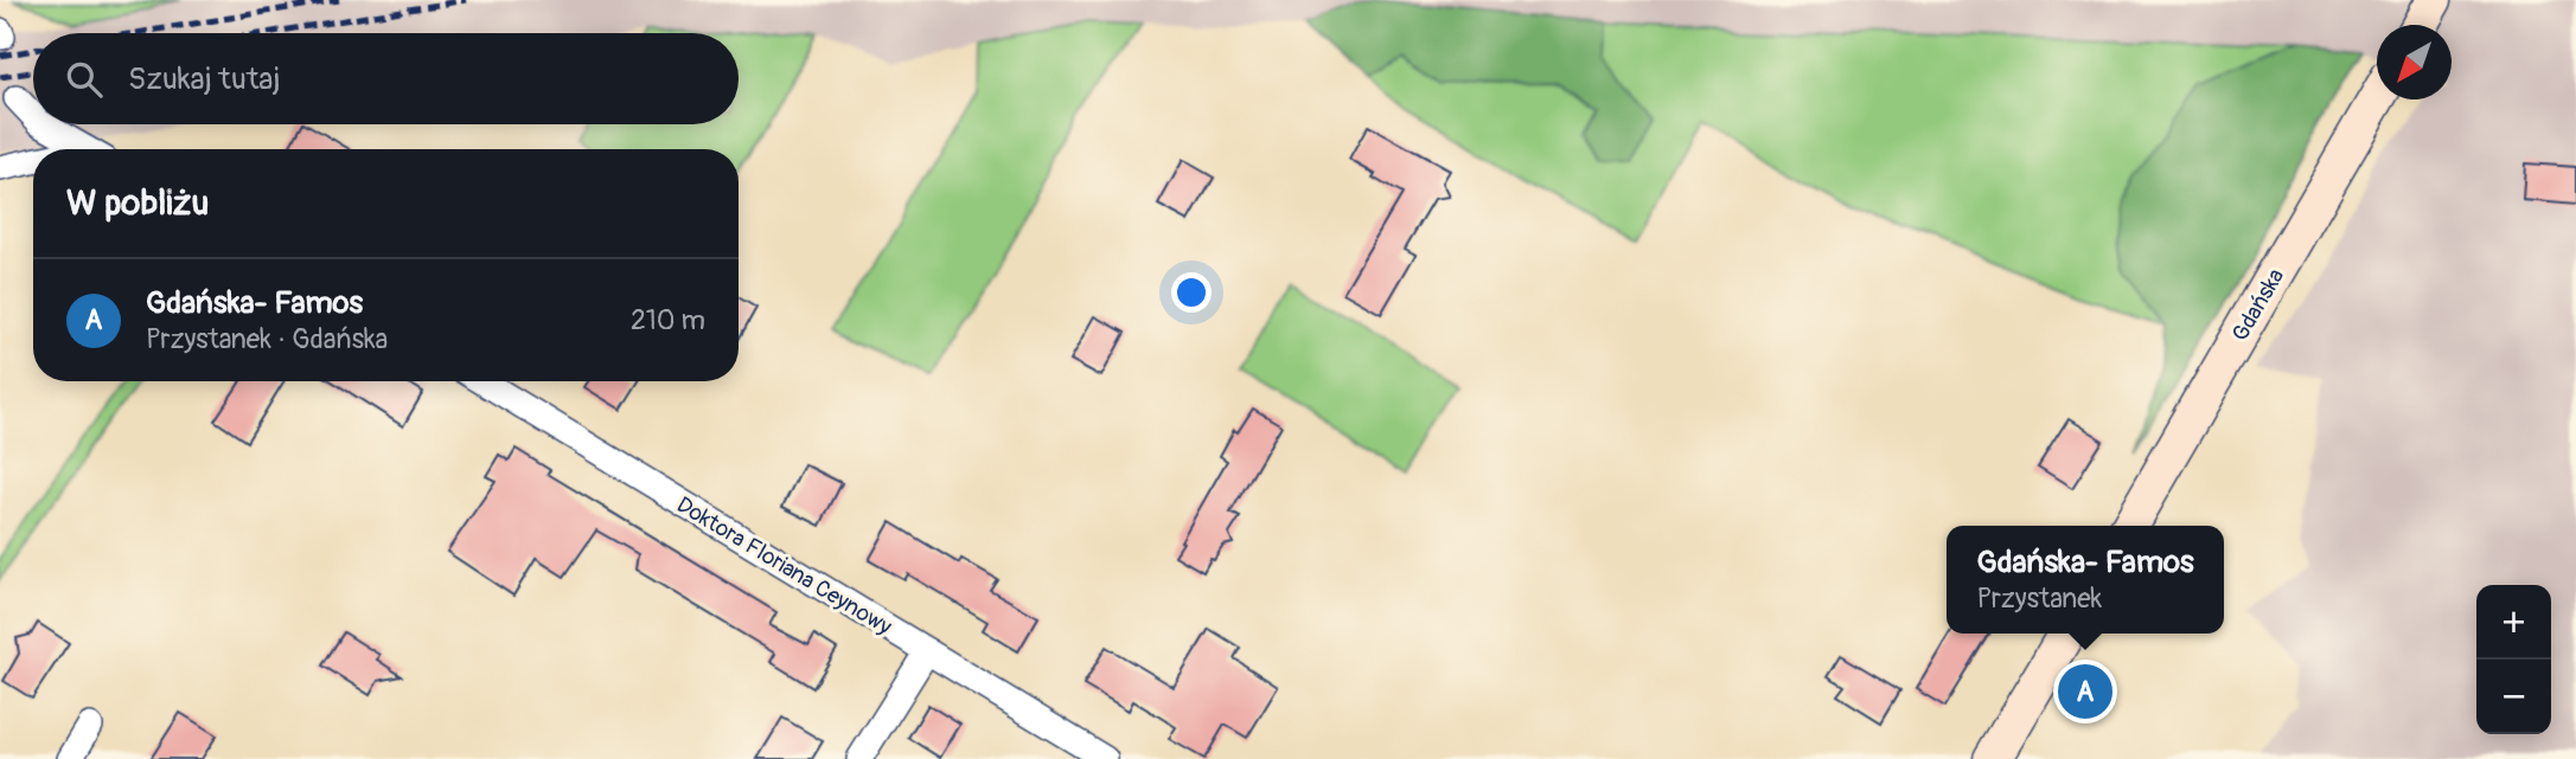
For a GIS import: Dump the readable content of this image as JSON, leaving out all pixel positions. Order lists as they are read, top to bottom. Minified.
{"streets":{"main road":["Gdańska"],"street":["Doktora Floriana Ceynowy"]},"north":"bottom left","page":{"search":"Szukaj tutaj","heading":"W pobliżu","list":[{"mark":"A","name":"Gdańska- Famos","note":"Przystanek · Gdańska","value":"210 m"}],"popup":["Gdańska- Famos","Przystanek"],"map_buttons":["+","−"],"pins":"A"}}
